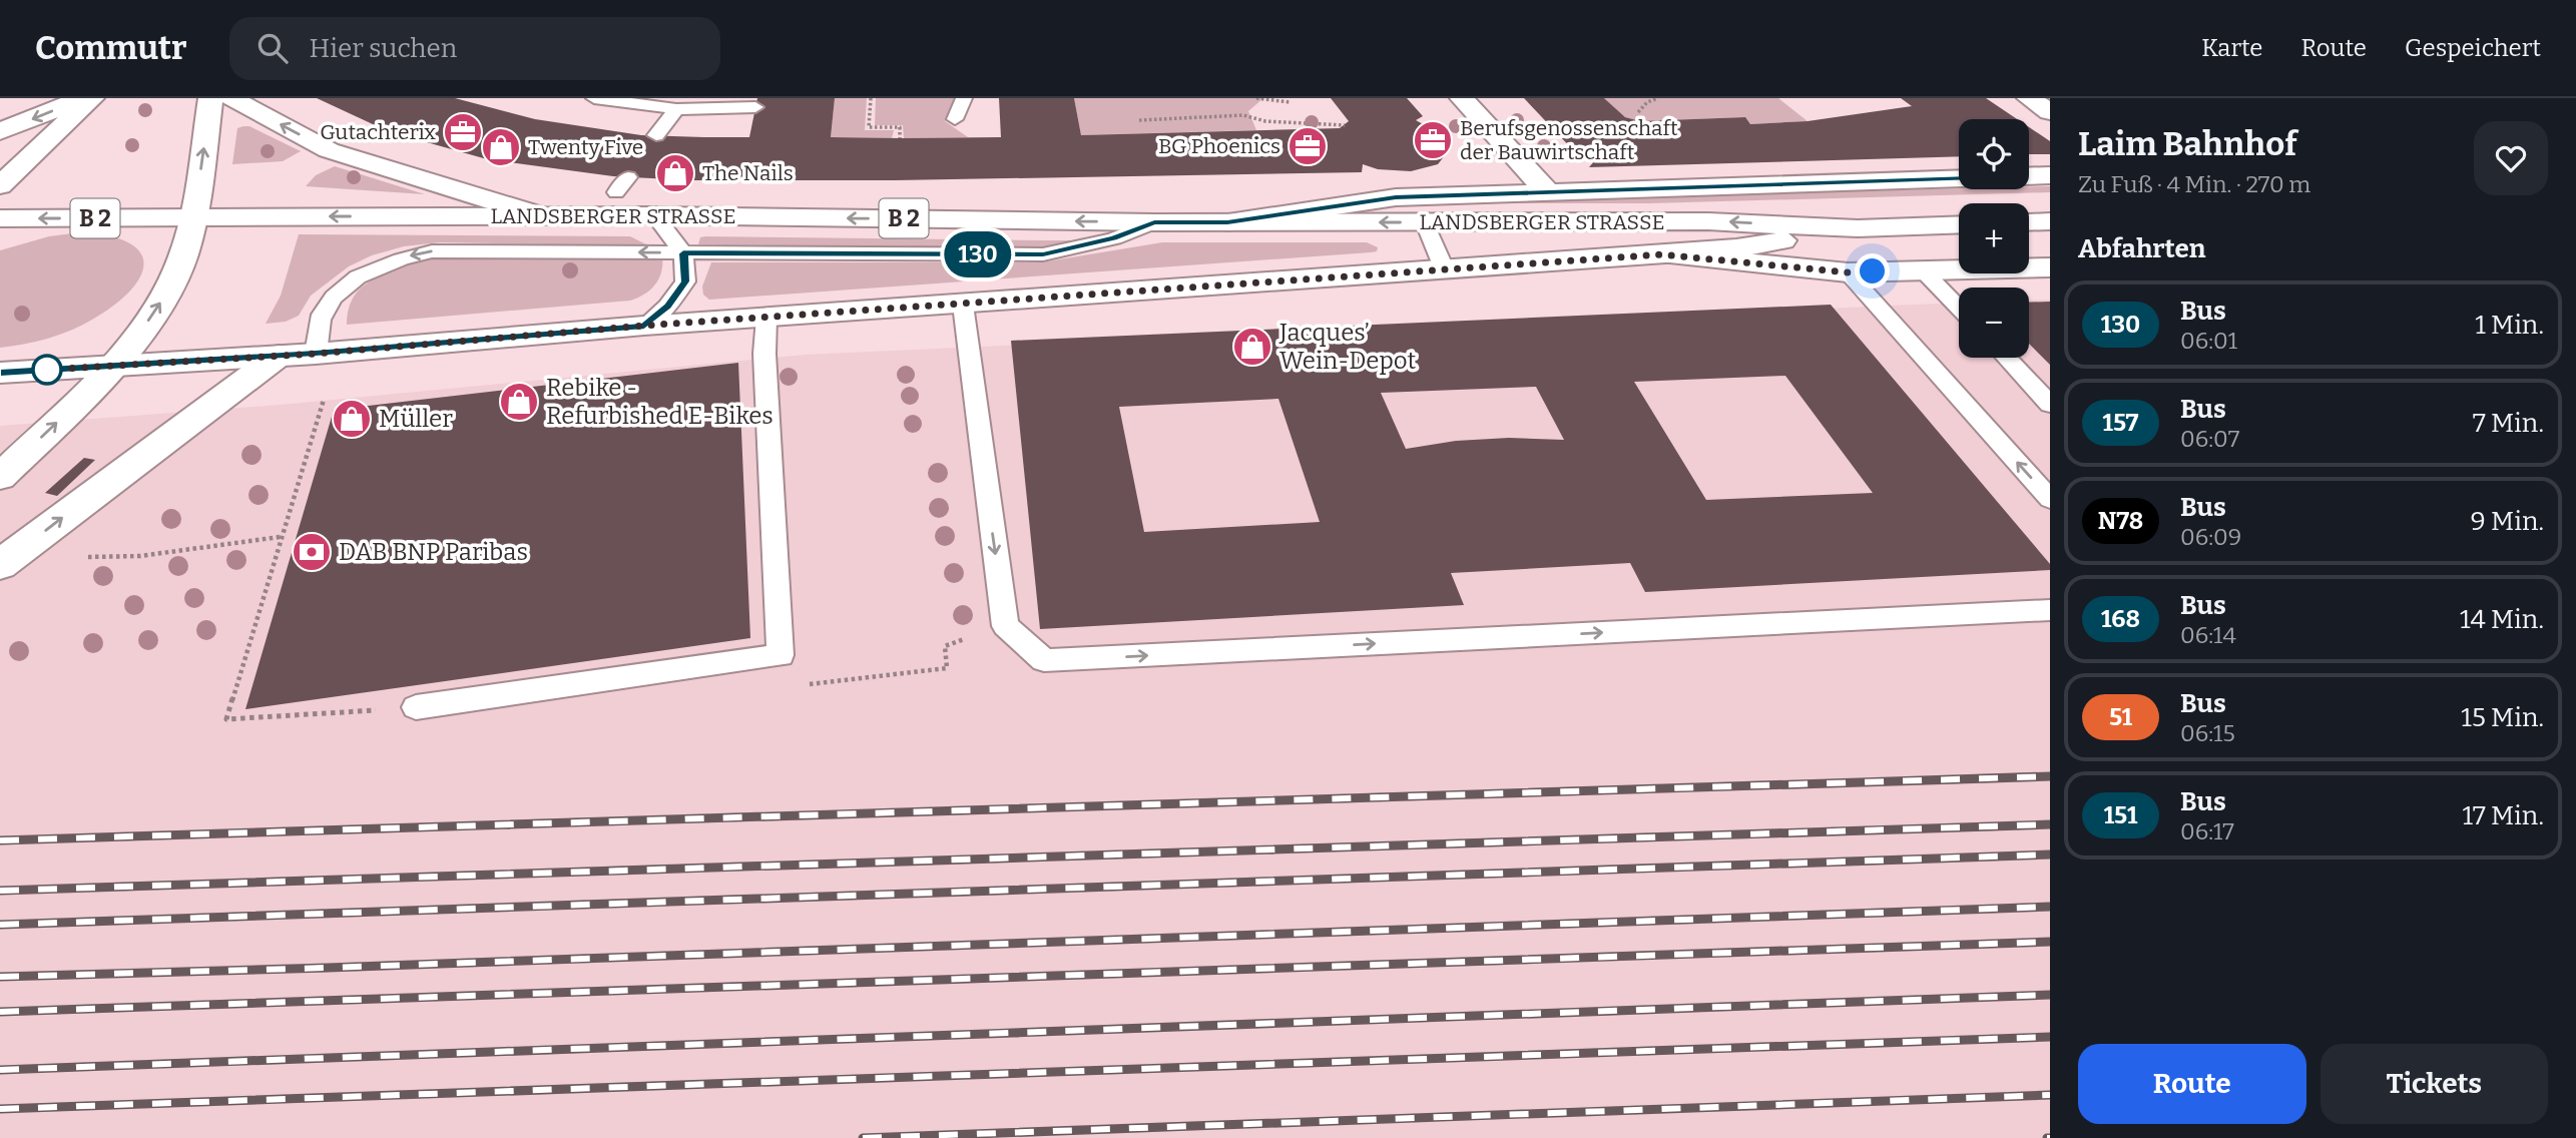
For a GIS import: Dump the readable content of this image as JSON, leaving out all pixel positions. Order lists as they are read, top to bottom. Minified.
{"streets":{"main road":["LANDSBERGER STRASSE","B 2"]},"places":{"office":["Gutachterix","Berufsgenossenschaft der Bauwirtschaft","BG Phoenics"],"shop":["Twenty Five","The Nails","Jacques’ Wein-Depot","Rebike - Refurbished E-Bikes","Müller"],"bank":["DAB BNP Paribas"]},"lines":["bus line 130"],"page":{"header":"Commutr","search":"Hier suchen","nav":["Karte","Route","Gespeichert"],"on_map":"130","heading":[["Laim Bahnhof","Zu Fuß · 4 Min. · 270 m"],"Abfahrten"],"map_buttons":["+","−"],"list":[{"mark":"130","name":"Bus","note":"06:01","value":"1 Min."},{"mark":"157","name":"Bus","note":"06:07","value":"7 Min."},{"mark":"N78","name":"Bus","note":"06:09","value":"9 Min."},{"mark":"168","name":"Bus","note":"06:14","value":"14 Min."},{"mark":"51","name":"Bus","note":"06:15","value":"15 Min."},{"mark":"151","name":"Bus","note":"06:17","value":"17 Min."}],"buttons":["Route","Tickets"]}}
